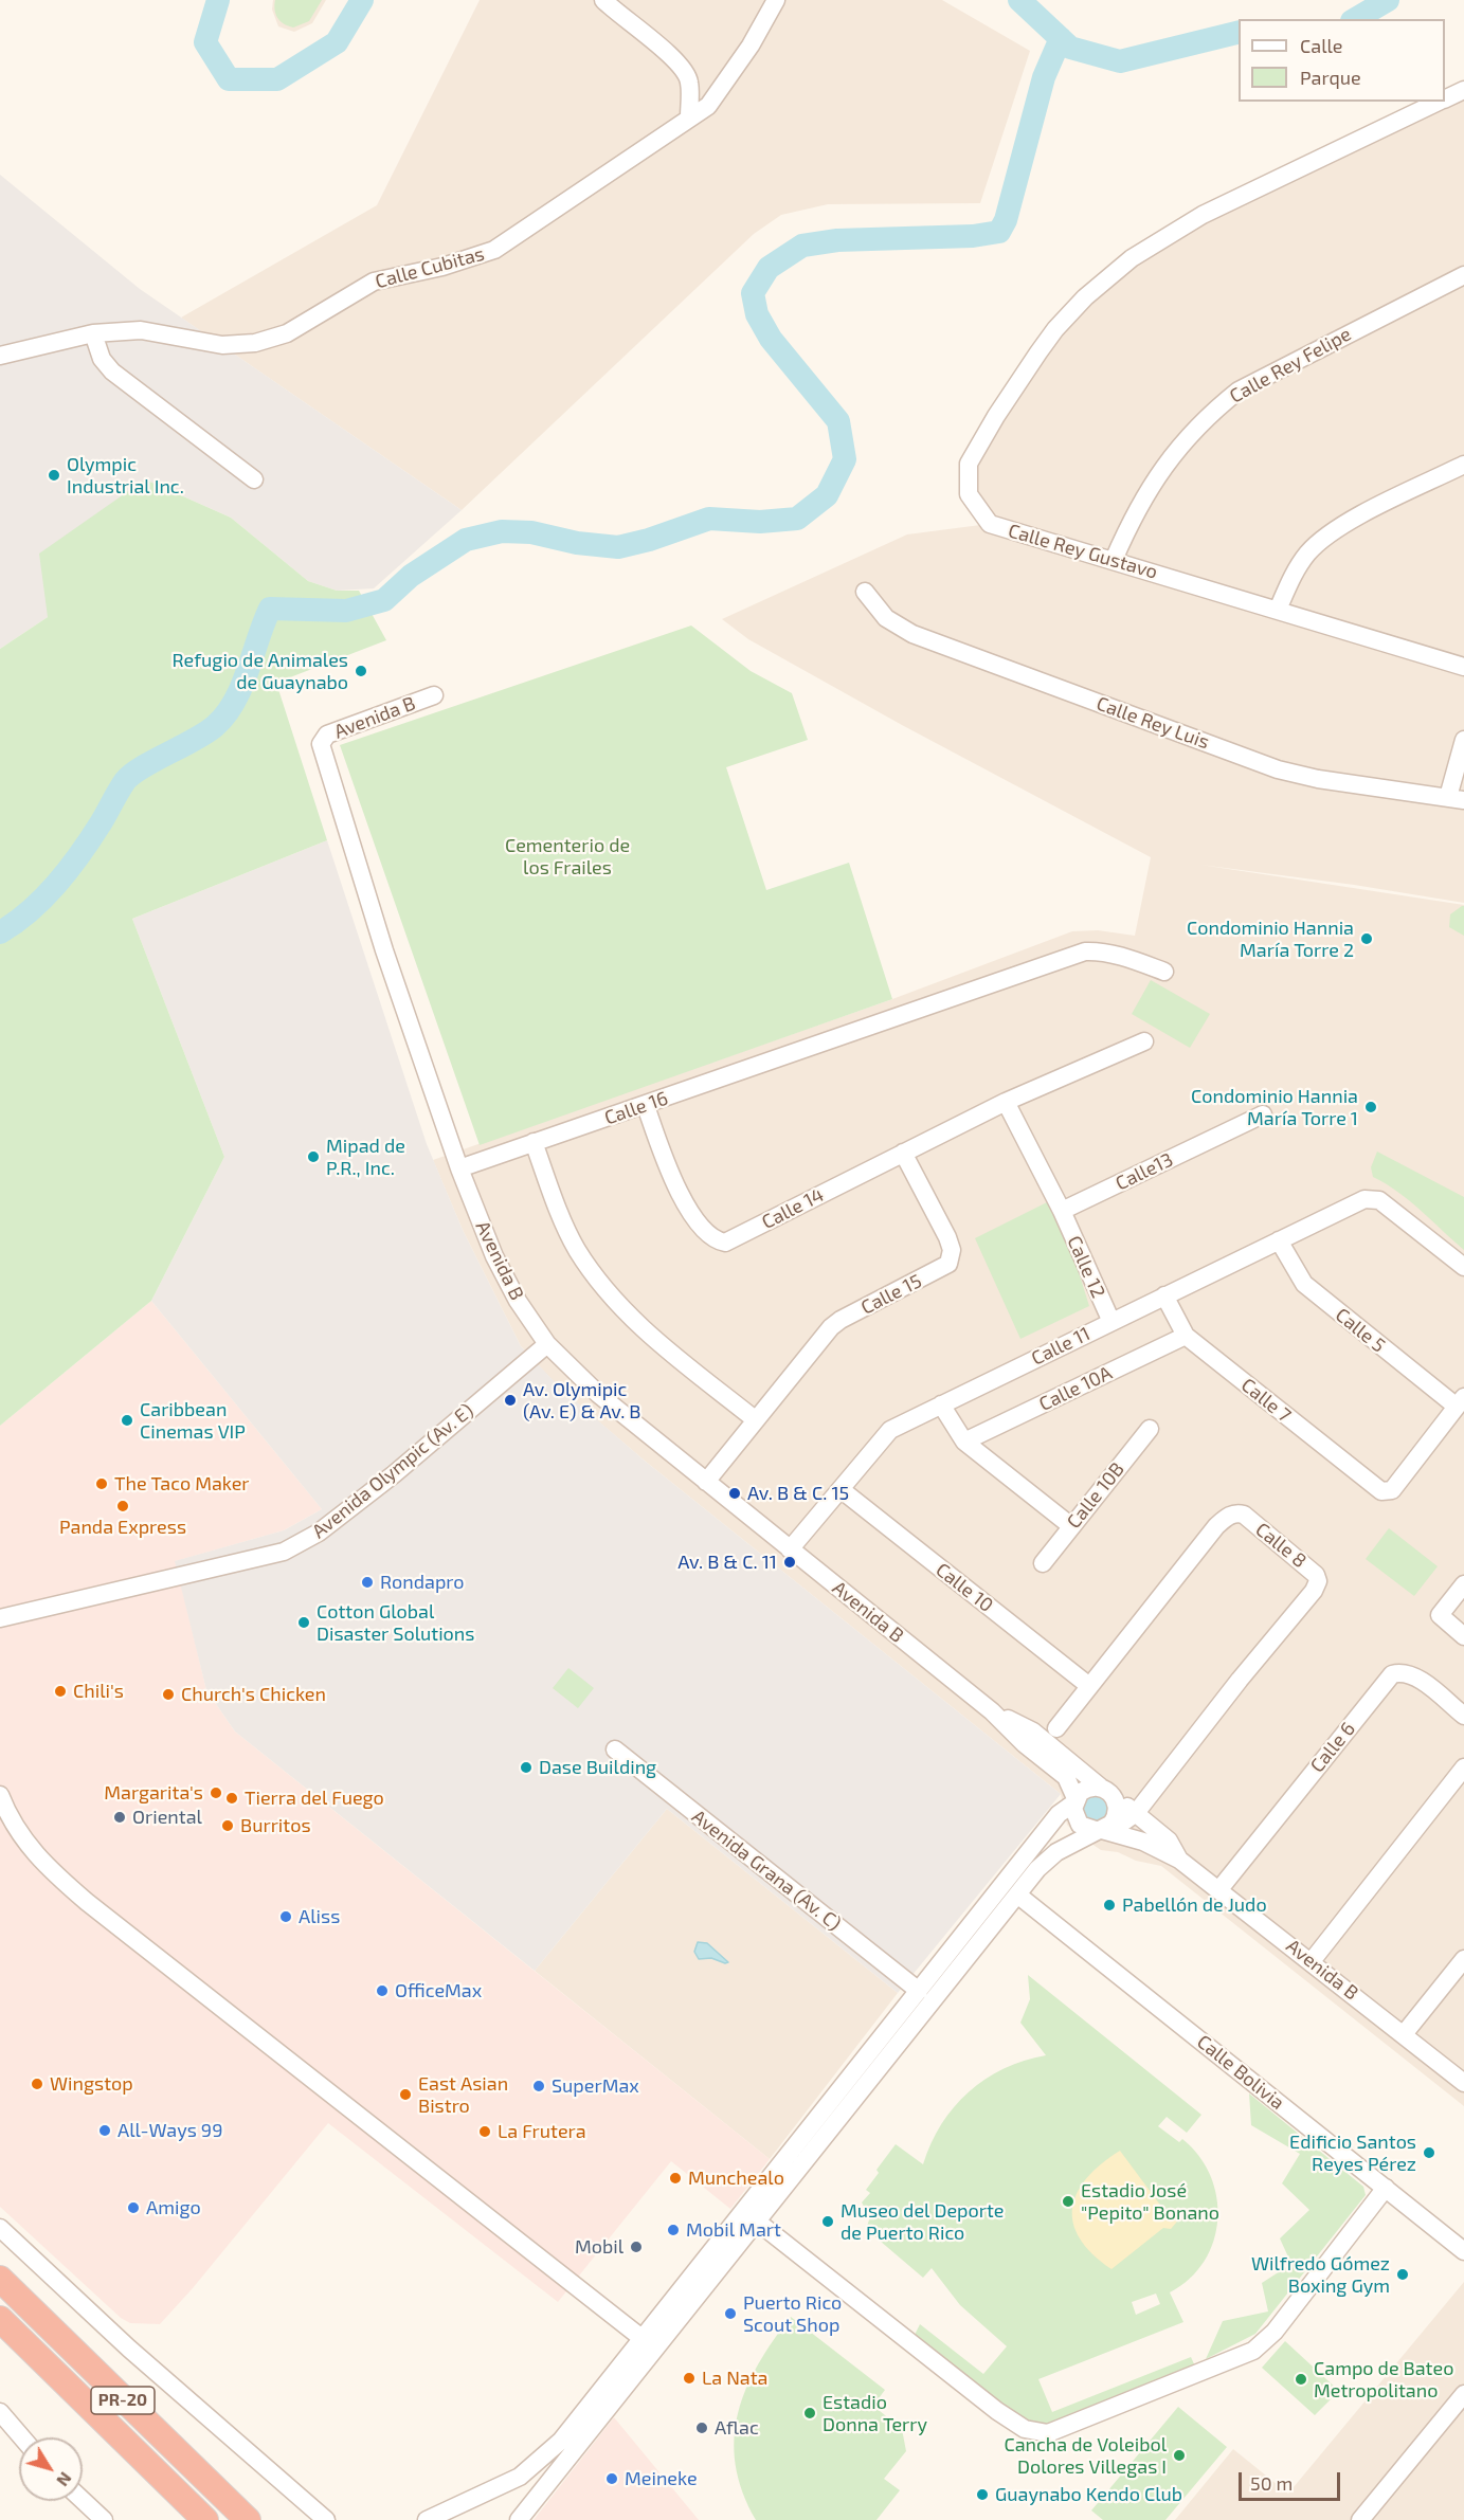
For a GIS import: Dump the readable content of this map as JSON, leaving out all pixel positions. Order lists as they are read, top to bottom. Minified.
{"streets":{"highway":["PR-20"],"street":["Calle Cubitas","Calle Rey Felipe","Calle Rey Gustavo","Avenida B","Calle Rey Luis","Calle 16","Calle13","Calle 14","Calle 12","Calle 15","Calle 5","Calle 11","Calle 10A","Calle 7","Avenida Olympic (Av. E)","Calle 10B","Calle 8","Calle 10","Calle 6","Avenida Grana (Av. C)","Calle Bolivia"]},"crossings":[["Calle Rey Felipe","Calle Rey Gustavo"],["Avenida B","Calle 16"],["Avenida B","Calle 15"],["Avenida B","Calle 11"],["Avenida B","Avenida Olympic (Av. E)"],["Avenida B","Calle 8"],["Avenida B","Calle 6"],["Calle 16","Calle 14"],["Calle13","Calle 12"],["Calle 14","Calle 15"],["Calle 12","Calle 11"],["Calle 5","Calle 11"],["Calle 5","Calle 7"],["Calle 11","Calle 7"],["Calle 11","Calle 10"],["Calle 10A","Calle 7"],["Calle 8","Calle 10"],["Calle 8","Calle Bolivia"]],"parks":["Cementerio de los Frailes"],"places":["Olympic Industrial Inc.","Refugio de Animales de Guaynabo","Condominio Hannia María Torre 2","Condominio Hannia María Torre 1","Mipad de P.R., Inc.","Av. Olymipic (Av. E) & Av. B","Caribbean Cinemas VIP","The Taco Maker","Av. B & C. 15","Panda Express","Av. B & C. 11","Rondapro","Cotton Global Disaster Solutions","Chili's","Church's Chicken","Dase Building","Margarita's","Tierra del Fuego","Oriental","Burritos","Pabellón de Judo","Aliss","OfficeMax","Wingstop","SuperMax","East Asian Bistro","All-Ways 99","La Frutera","Edificio Santos Reyes Pérez","Munchealo","Estadio José \"Pepito\" Bonano","Amigo","Museo del Deporte de Puerto Rico","Mobil Mart","Mobil","Wilfredo Gómez Boxing Gym","Puerto Rico Scout Shop","La Nata","Campo de Bateo Metropolitano","Estadio Donna Terry","Aflac","Cancha de Voleibol Dolores Villegas I","Meineke","Guaynabo Kendo Club"],"legend":["Calle","Parque"],"scale_bar":"50 m","north":"bottom right"}
